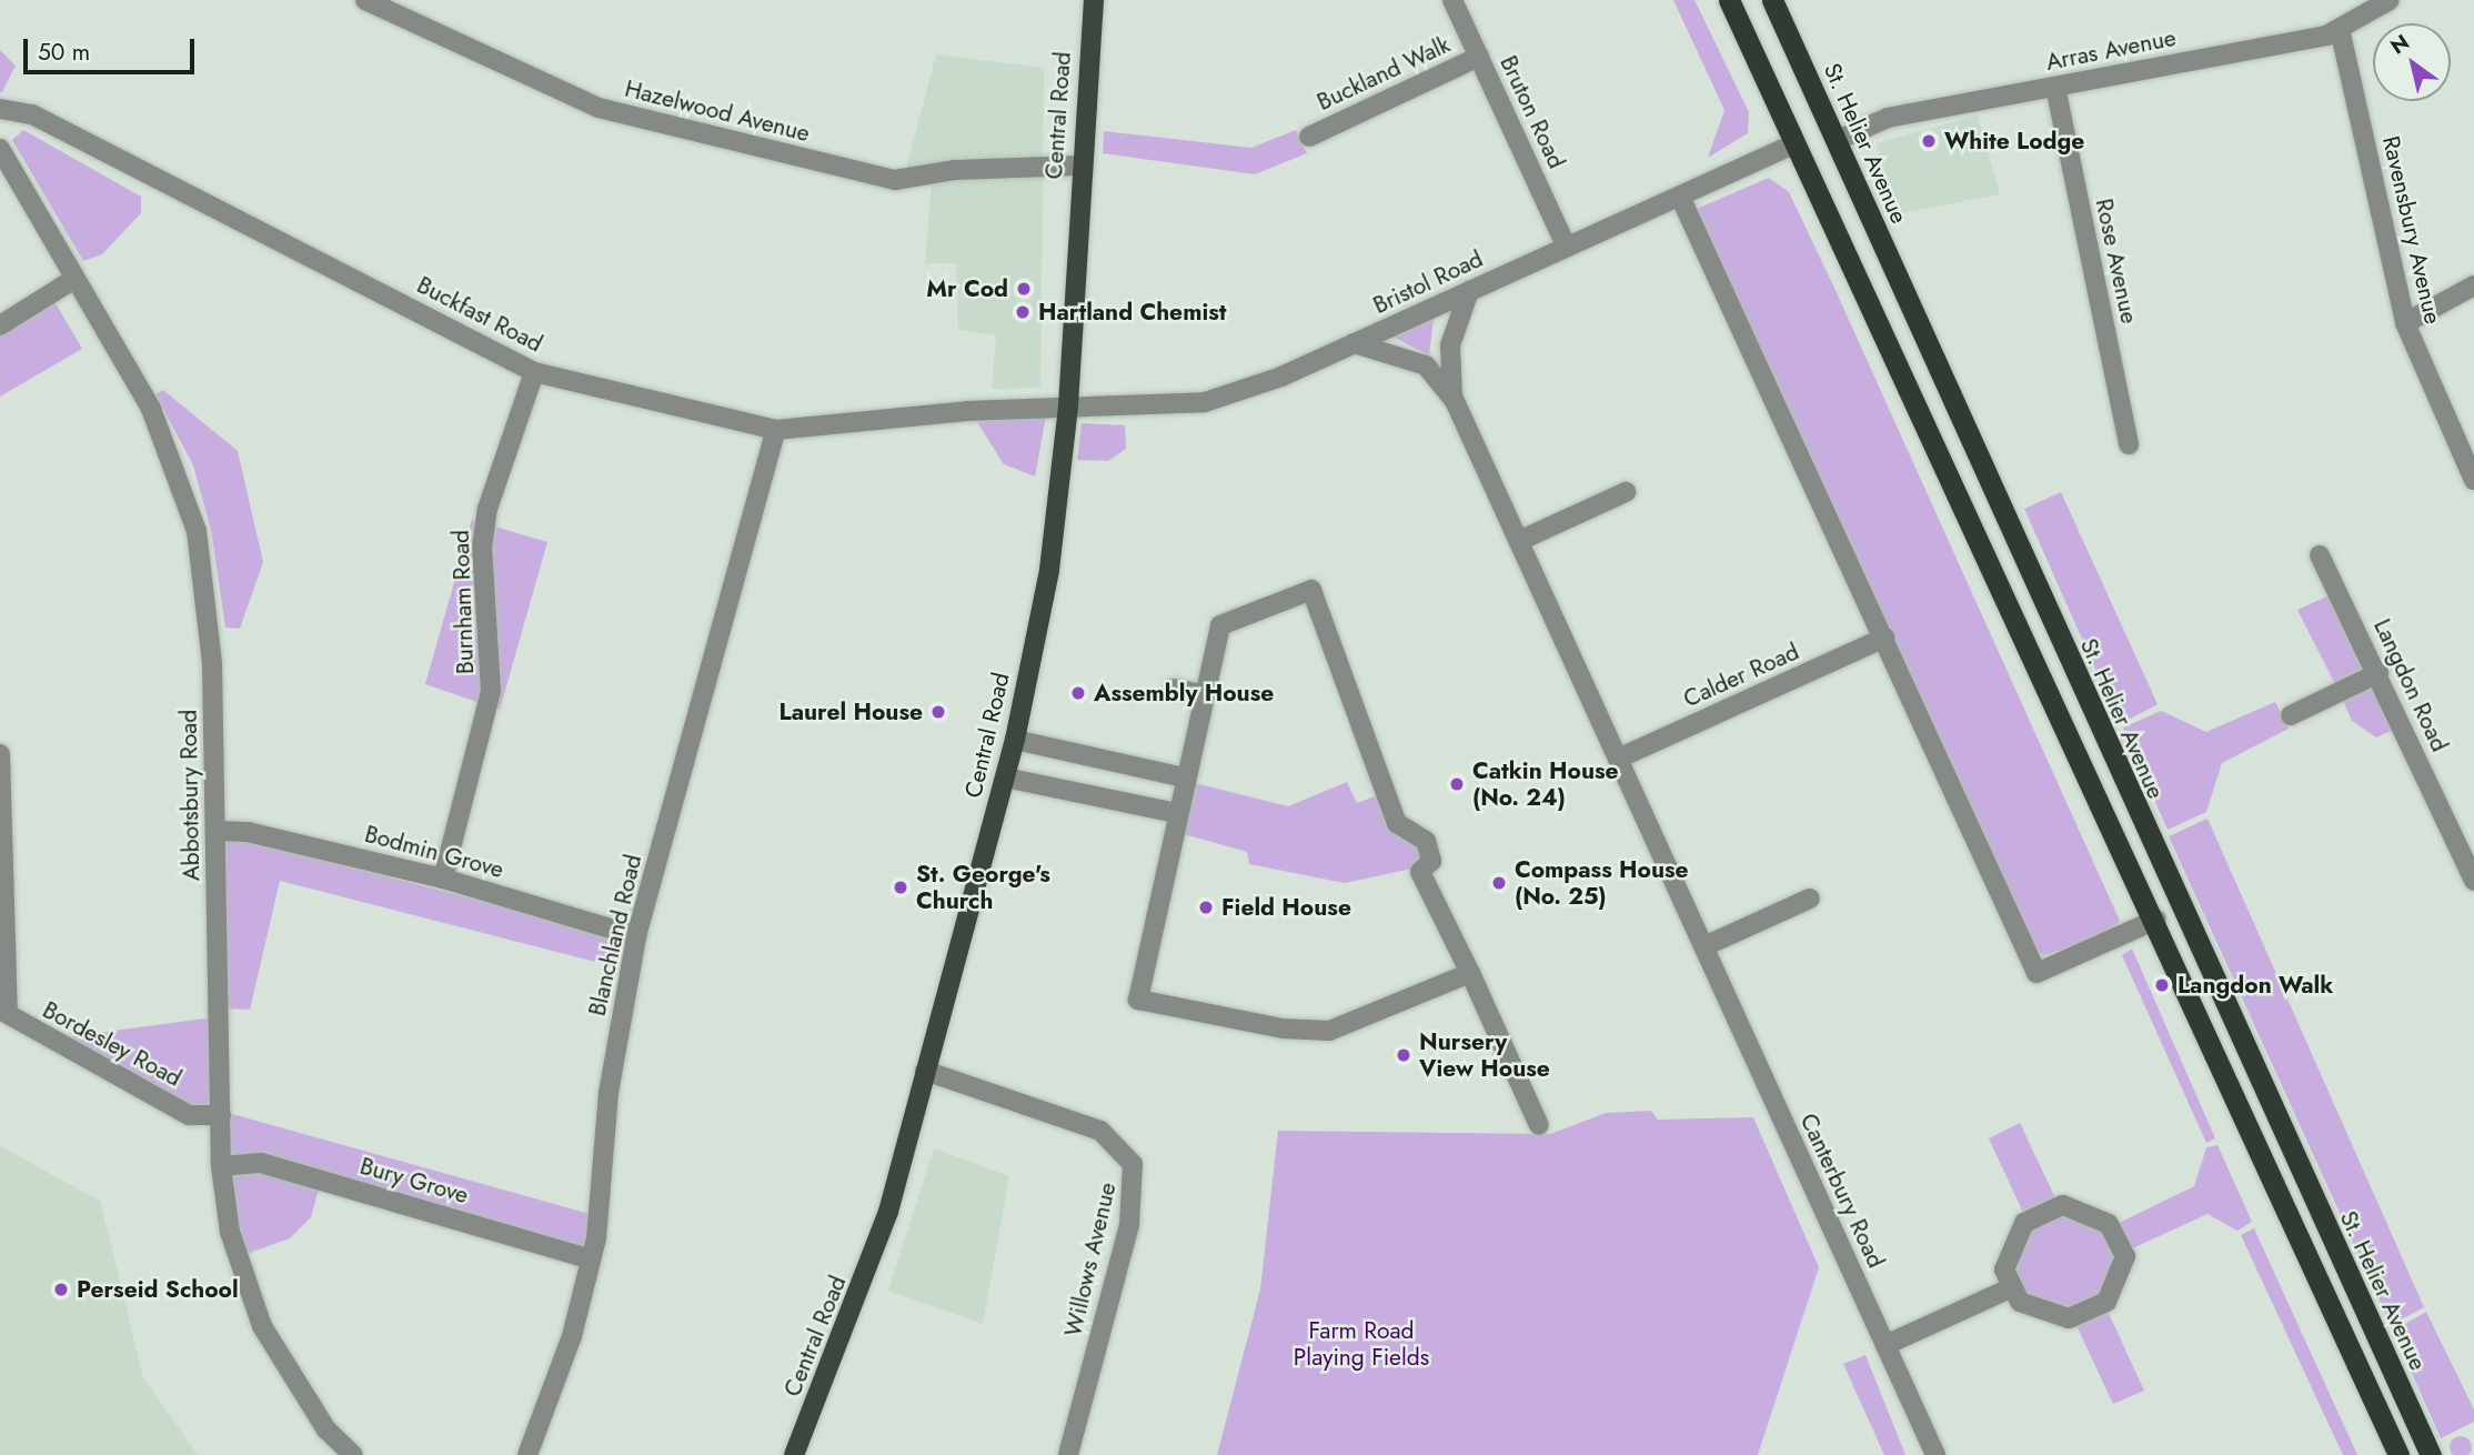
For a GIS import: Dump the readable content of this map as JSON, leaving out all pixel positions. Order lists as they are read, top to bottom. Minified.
{"streets":{"highway":["St. Helier Avenue"],"main road":["Central Road"],"street":["Arras Avenue","Buckland Walk","Hazelwood Avenue","Bruton Road","Ravensbury Avenue","Rose Avenue","Bristol Road","Buckfast Road","Burnham Road","Calder Road","Langdon Road","Abbotsbury Road","Bodmin Grove","Blanchland Road","Bordesley Road","Bury Grove","Canterbury Road","Willows Avenue"]},"crossings":[["Arras Avenue","St. Helier Avenue"],["Arras Avenue","Ravensbury Avenue"],["Arras Avenue","Rose Avenue"],["Buckland Walk","Bruton Road"],["Hazelwood Avenue","Central Road"],["Bruton Road","Bristol Road"],["Central Road","Bristol Road"],["Central Road","Buckfast Road"],["Central Road","Willows Avenue"],["Bristol Road","Buckfast Road"],["Bristol Road","Canterbury Road"],["Buckfast Road","Burnham Road"],["Buckfast Road","Blanchland Road"],["Burnham Road","Bodmin Grove"],["Calder Road","Canterbury Road"],["Abbotsbury Road","Bodmin Grove"],["Abbotsbury Road","Bordesley Road"],["Abbotsbury Road","Bury Grove"],["Bodmin Grove","Blanchland Road"],["Blanchland Road","Bury Grove"]],"parks":["Farm Road Playing Fields"],"places":["White Lodge","Mr Cod","Hartland Chemist","Assembly House","Laurel House","Catkin House (No. 24)","Compass House (No. 25)","St. George's Church","Field House","Langdon Walk","Nursery View House","Perseid School"],"scale_bar":"50 m","north":"top left"}
